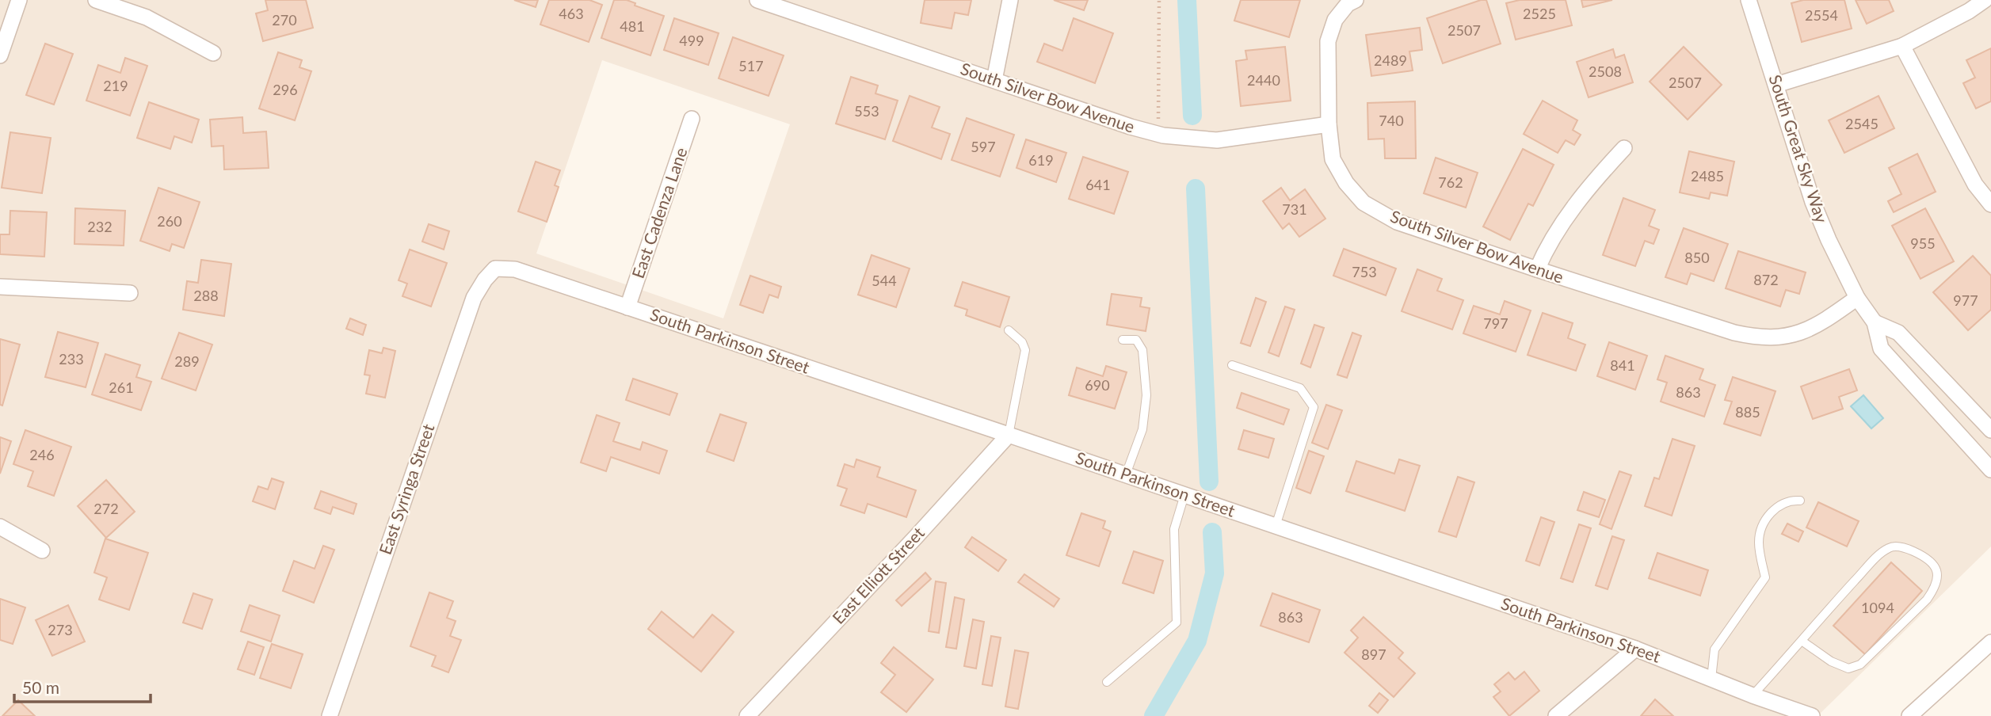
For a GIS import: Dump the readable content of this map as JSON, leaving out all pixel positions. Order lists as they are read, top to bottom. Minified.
{"streets":{"street":["South Silver Bow Avenue","South Great Sky Way","East Cadenza Lane","South Parkinson Street","East Syringa Street","East Elliott Street"]},"crossings":[["South Silver Bow Avenue","South Great Sky Way"],["East Cadenza Lane","South Parkinson Street"],["South Parkinson Street","East Syringa Street"],["South Parkinson Street","East Elliott Street"]],"house_numbers":["463","2525","2554","270","481","2507","499","2489","517","2508","2440","2507","219","296","553","740","2545","597","619","2485","762","641","731","260","232","955","850","753","872","544","288","977","797","233","289","841","690","261","863","885","246","272","1094","863","273","897"],"scale_bar":"50 m"}
